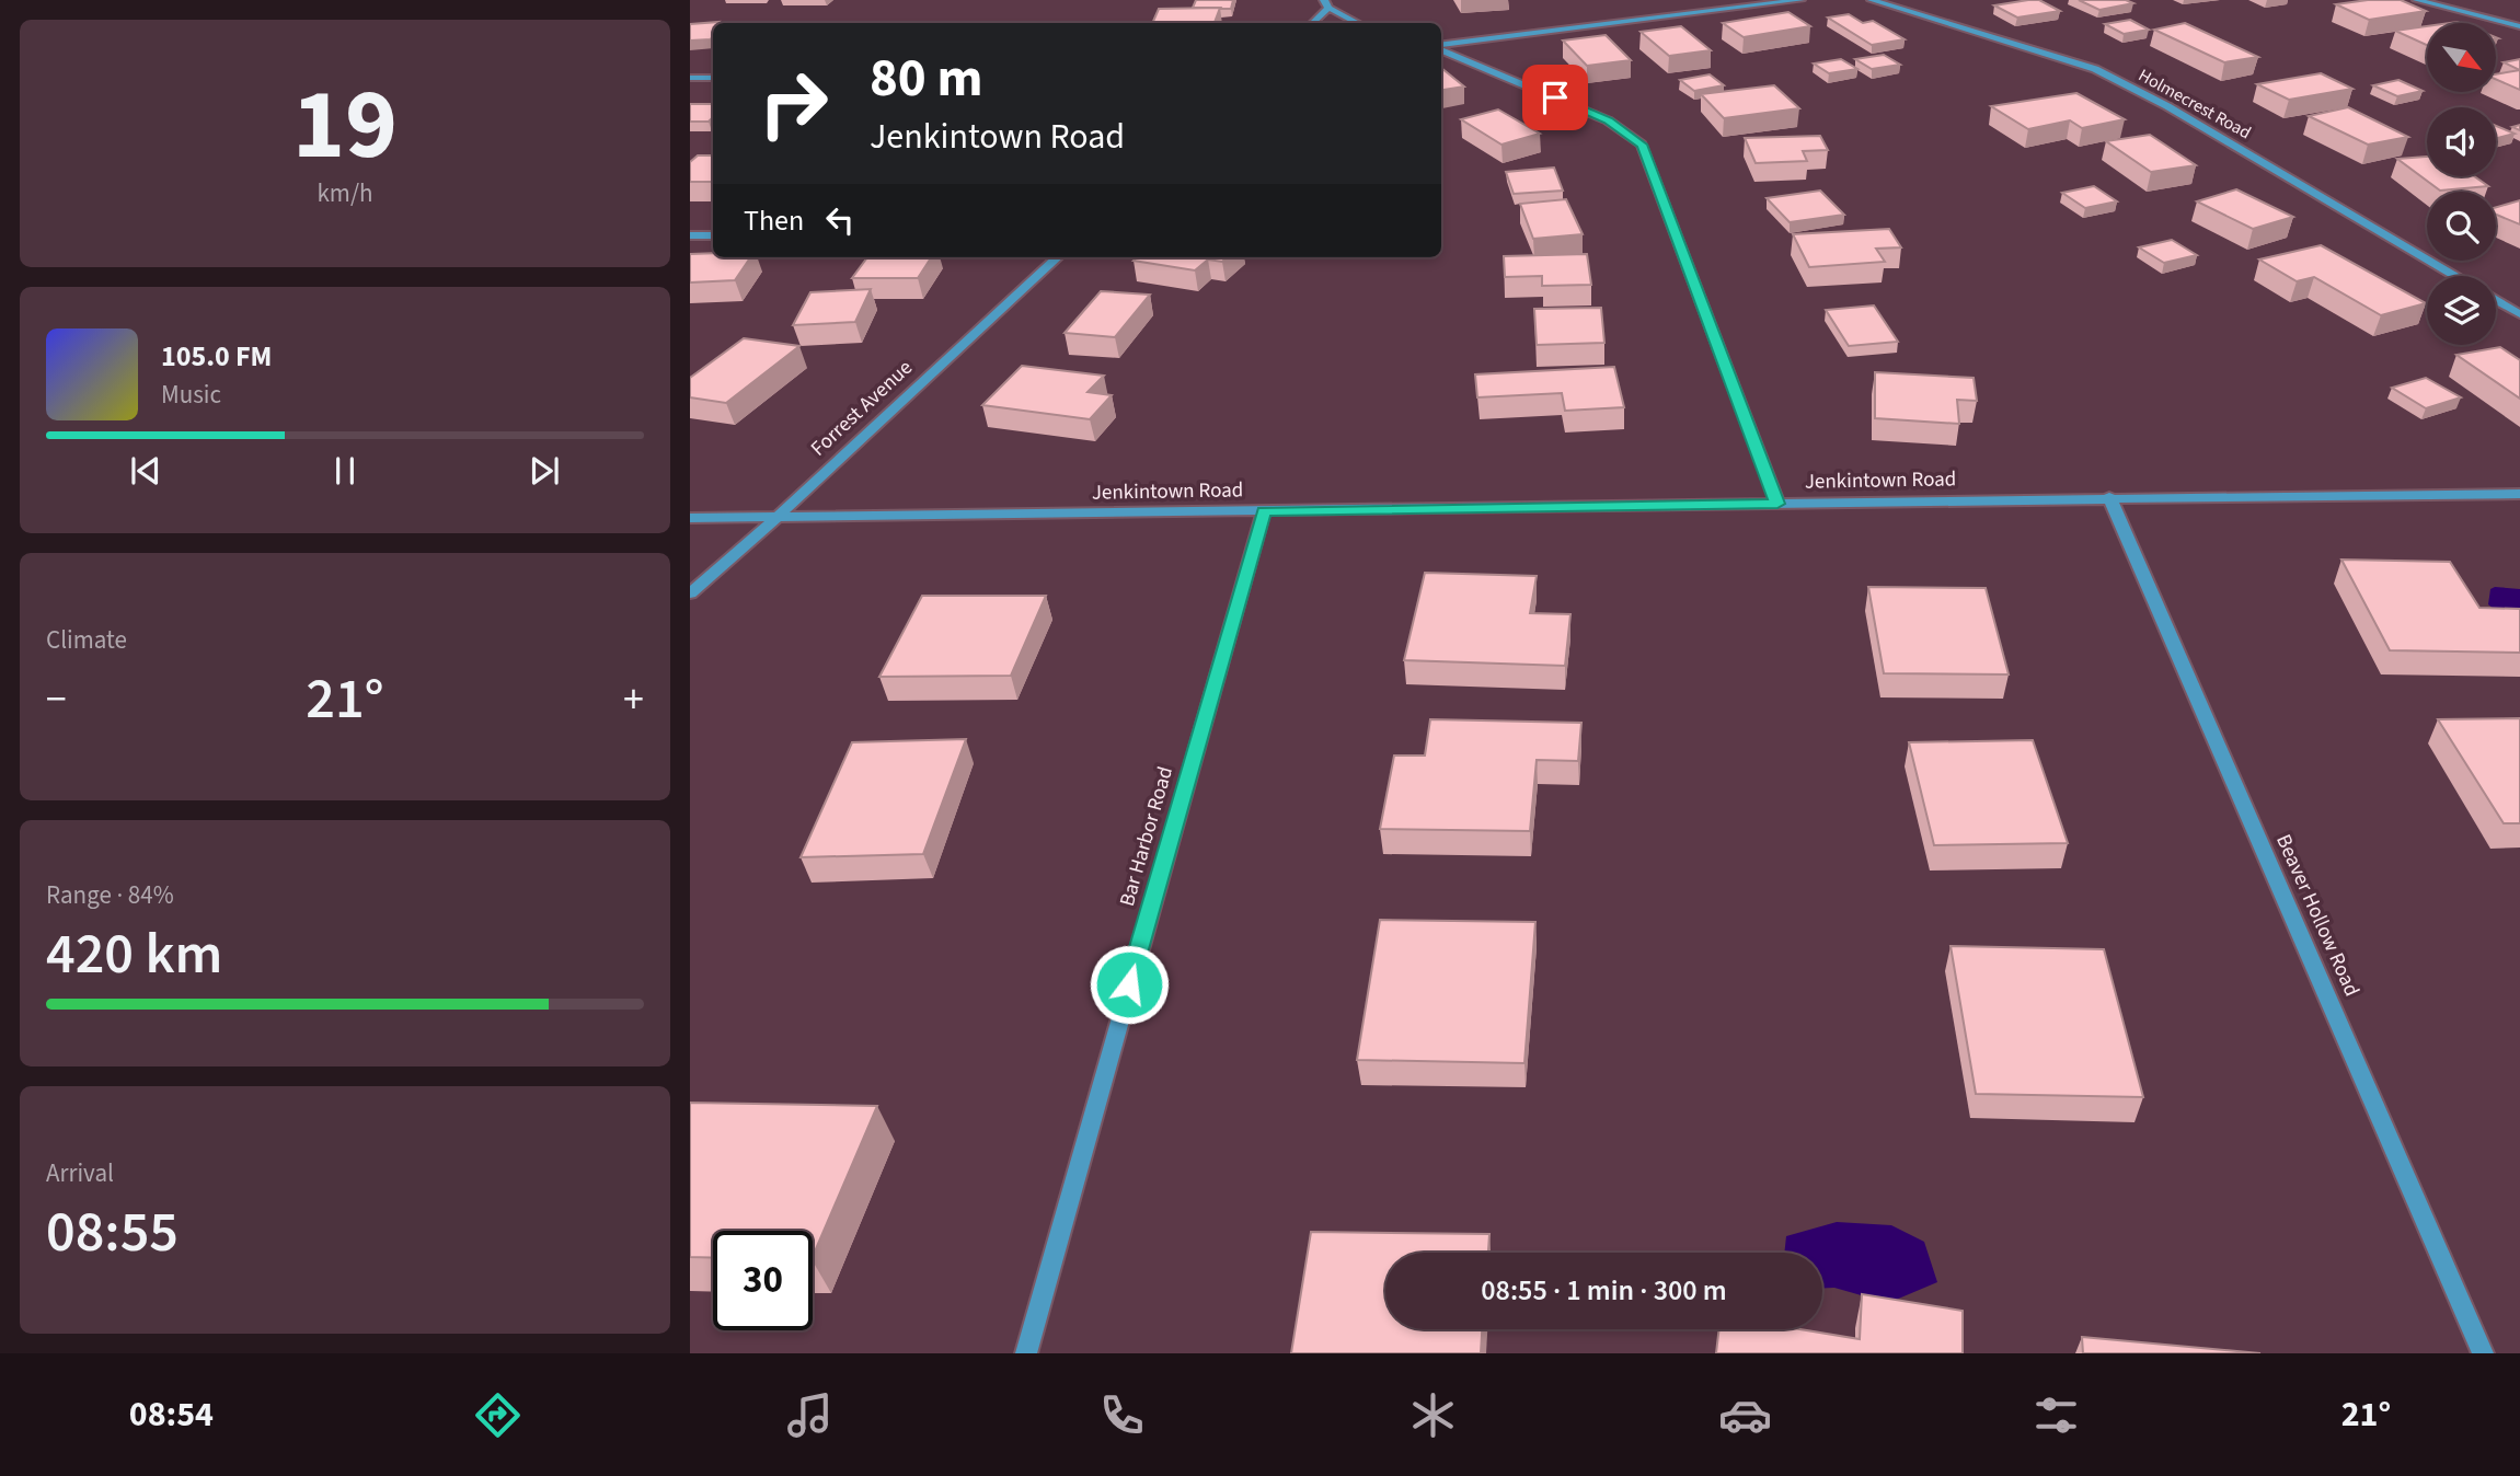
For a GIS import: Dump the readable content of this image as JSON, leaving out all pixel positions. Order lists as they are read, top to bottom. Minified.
{"streets":{"street":["Holmecrest Road","Forrest Avenue","Jenkintown Road","Bar Harbor Road","Beaver Hollow Road"]},"crossings":[["Forrest Avenue","Jenkintown Road"],["Jenkintown Road","Bar Harbor Road"],["Jenkintown Road","Beaver Hollow Road"]],"north":"bottom right","page":{"tile":[["19","km/h"],"Climate",["Range · 84%","420 km"],["Arrival","08:55"]],"turn":["80 m","Jenkintown Road"],"then":"Then","song":["105.0 FM","Music"],"heat":["−","21°","+"],"limit":"30","trip":"08:55 · 1 min · 300 m","tabs":["08:54","21°"]}}
